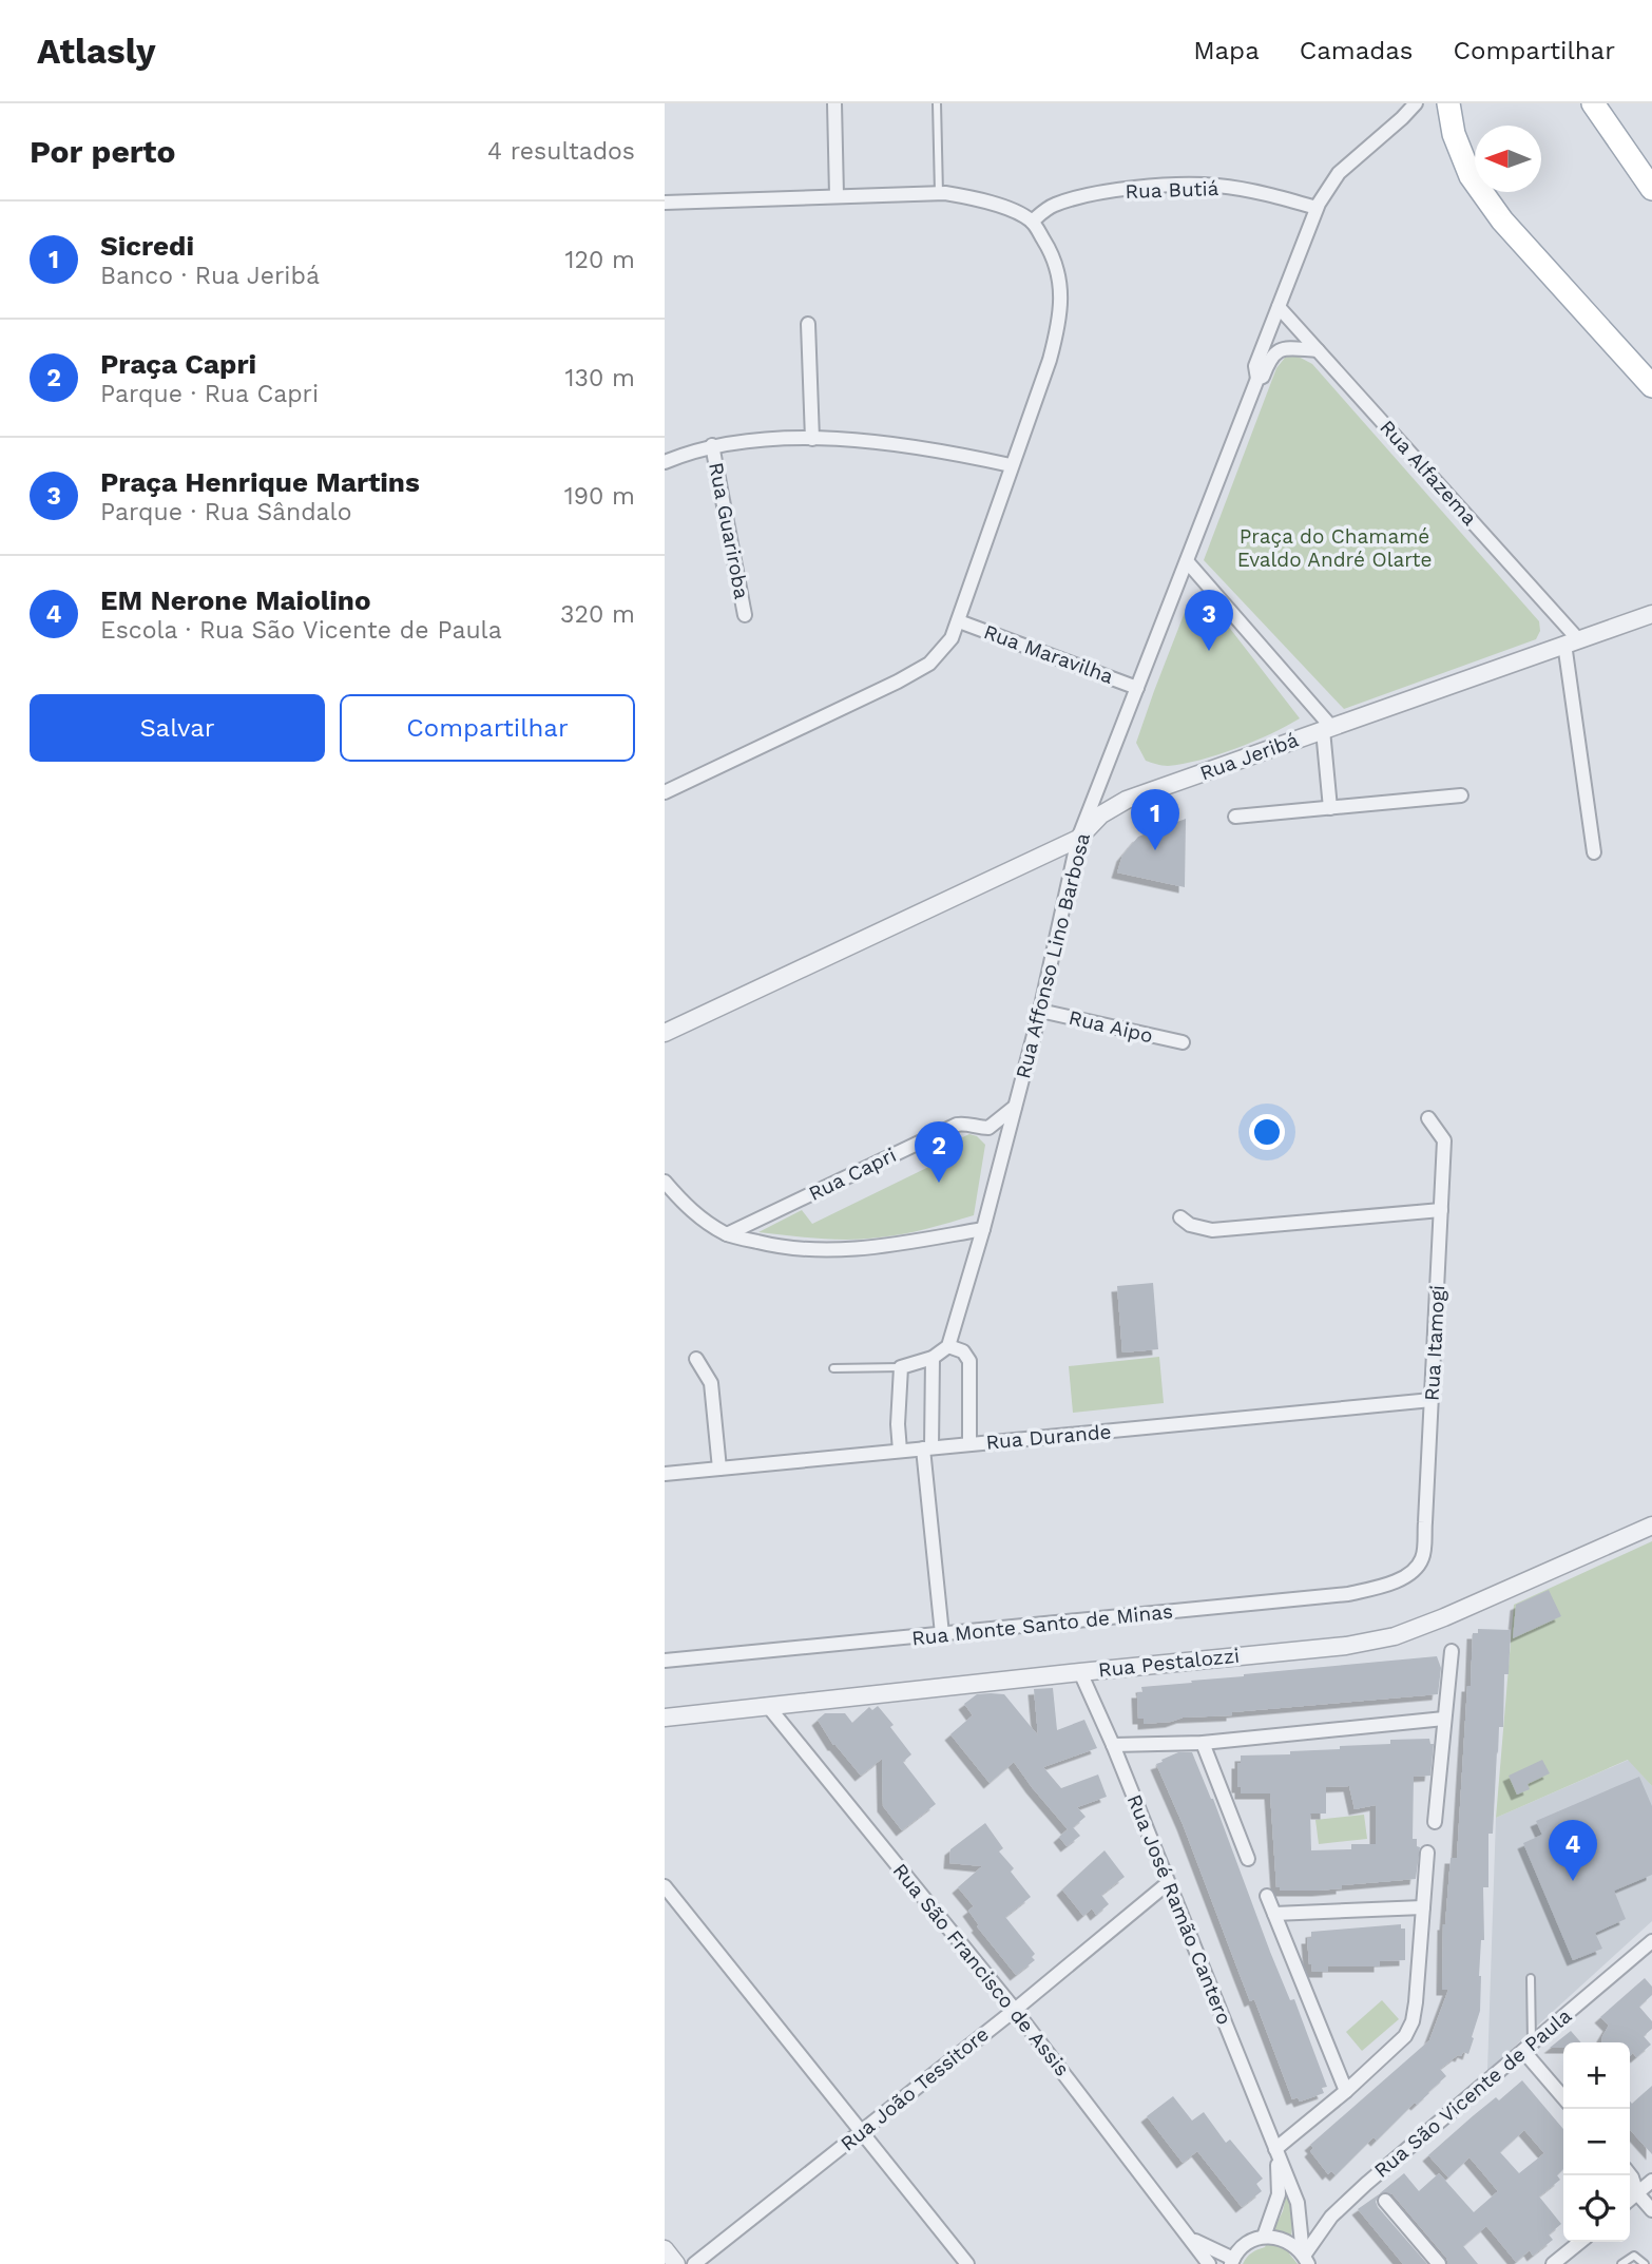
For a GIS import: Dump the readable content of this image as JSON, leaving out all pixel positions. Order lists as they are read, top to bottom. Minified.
{"streets":{"street":["Rua Butiá","Rua Alfazema","Rua Guariroba","Rua Maravilha","Rua Jeribá","Rua Affonso Lino Barbosa","Rua Aipo","Rua Capri","Rua Itamogi","Rua Durande","Rua Monte Santo de Minas","Rua Pestalozzi","Rua José Ramão Cantero","Rua São Francisco de Assis","Rua João Tessitore","Rua São Vicente de Paula"]},"crossings":[["Rua Butiá","Rua Affonso Lino Barbosa"],["Rua Alfazema","Rua Jeribá"],["Rua Alfazema","Rua Affonso Lino Barbosa"],["Rua Maravilha","Rua Affonso Lino Barbosa"],["Rua Jeribá","Rua Affonso Lino Barbosa"],["Rua Affonso Lino Barbosa","Rua Aipo"],["Rua Affonso Lino Barbosa","Rua Capri"],["Rua Itamogi","Rua Durande"],["Rua Itamogi","Rua Monte Santo de Minas"],["Rua Pestalozzi","Rua José Ramão Cantero"],["Rua Pestalozzi","Rua São Francisco de Assis"],["Rua José Ramão Cantero","Rua João Tessitore"],["Rua José Ramão Cantero","Rua São Vicente de Paula"],["Rua São Francisco de Assis","Rua João Tessitore"]],"parks":["Praça do Chamamé Evaldo André Olarte"],"north":"left","page":{"header":"Atlasly","nav":["Mapa","Camadas","Compartilhar"],"heading":["Por perto","4 resultados"],"list":[{"mark":"1","name":"Sicredi","note":"Banco · Rua Jeribá","value":"120 m"},{"mark":"2","name":"Praça Capri","note":"Parque · Rua Capri","value":"130 m"},{"mark":"3","name":"Praça Henrique Martins","note":"Parque · Rua Sândalo","value":"190 m"},{"mark":"4","name":"EM Nerone Maiolino","note":"Escola · Rua São Vicente de Paula","value":"320 m"}],"pins":["3","1","2","4"],"buttons":["Salvar","Compartilhar"],"map_buttons":["+","−"]}}
